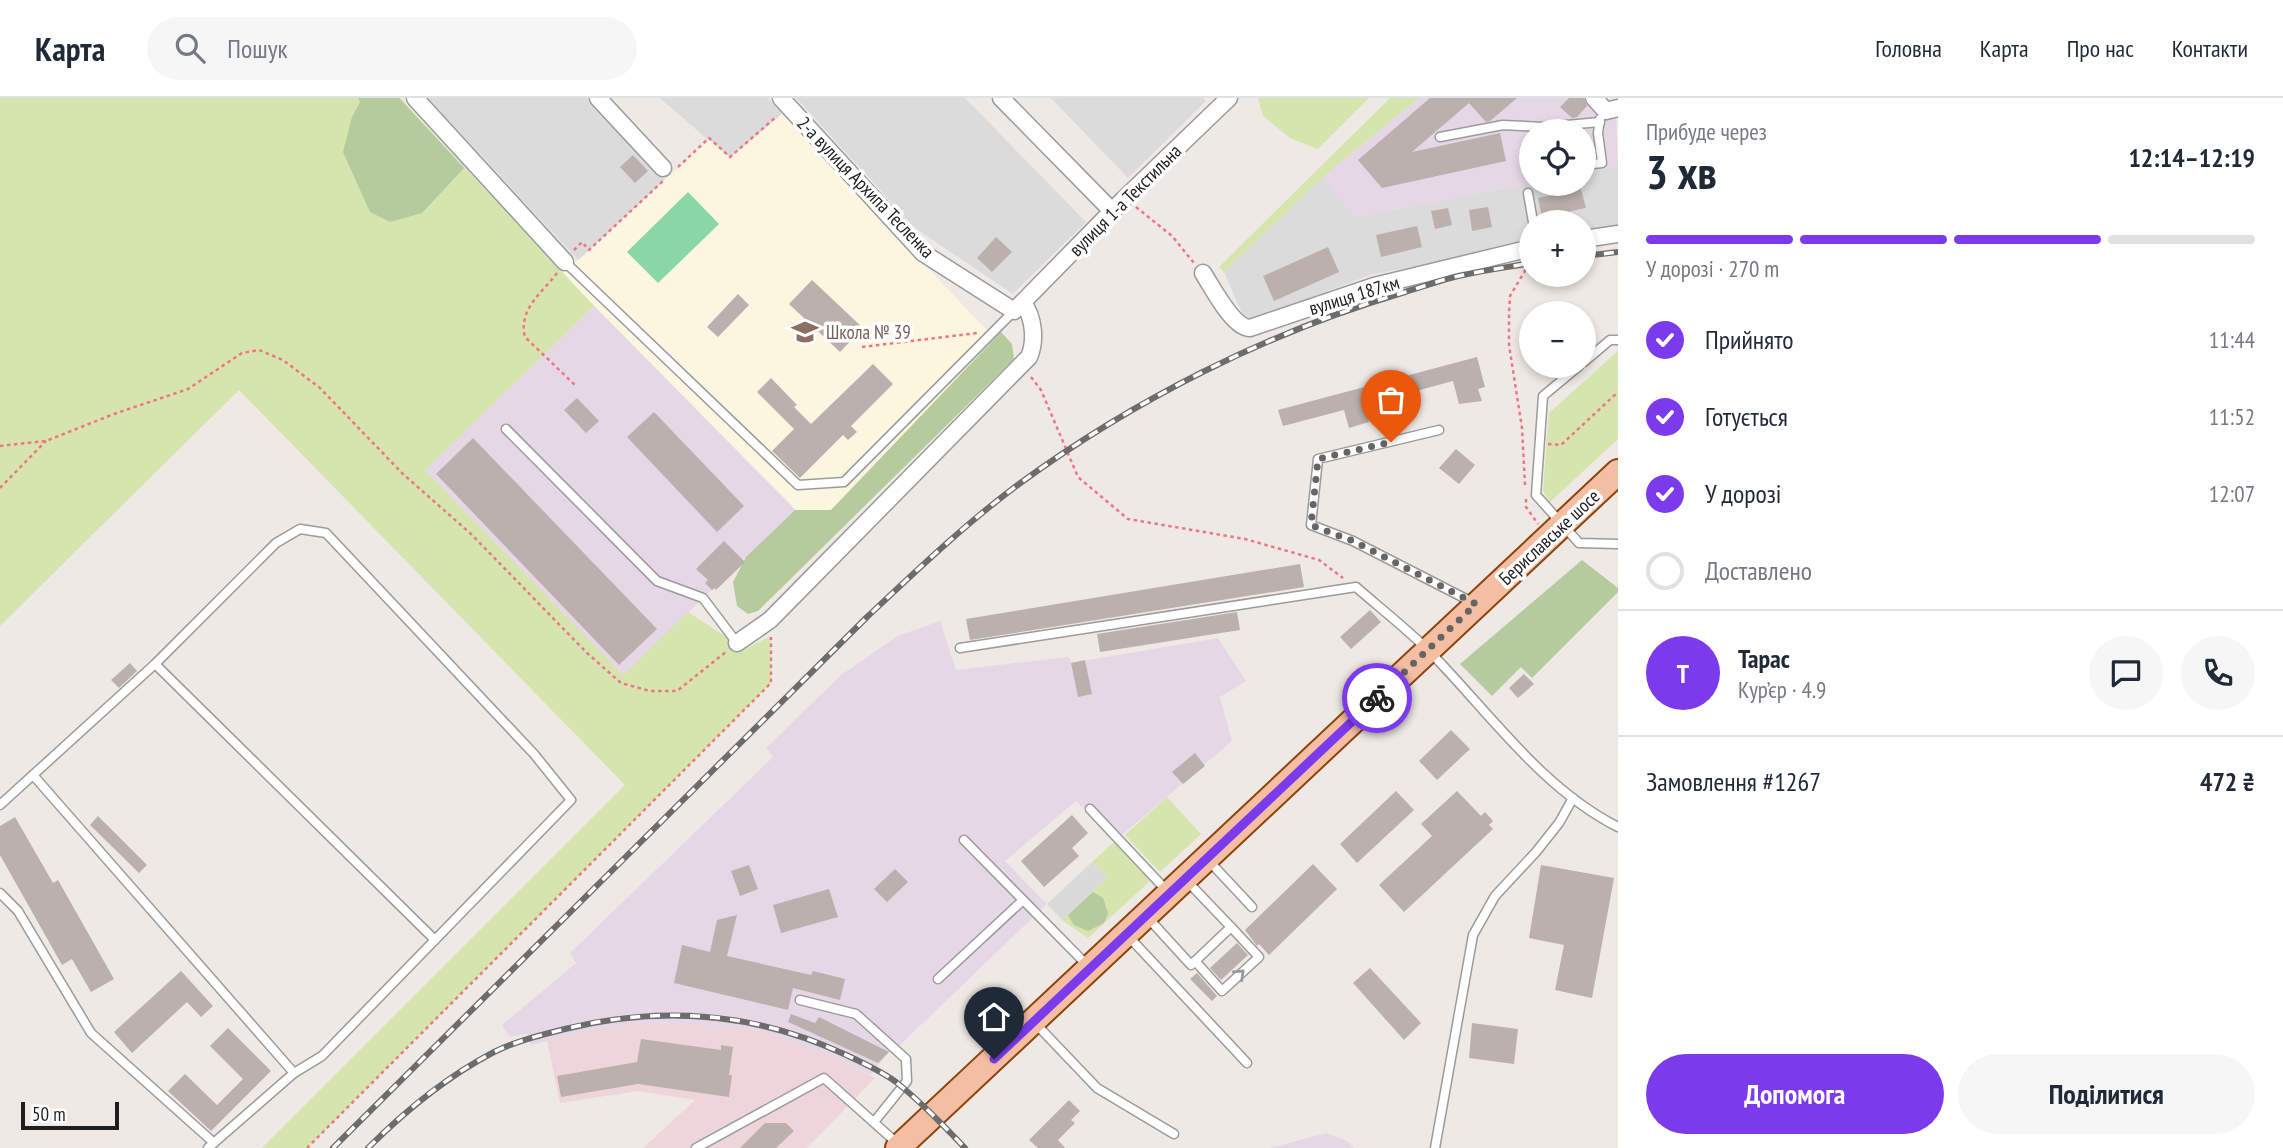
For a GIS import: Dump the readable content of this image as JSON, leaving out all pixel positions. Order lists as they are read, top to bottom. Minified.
{"streets":{"main road":["Бериславське шосе"],"street":["2-а вулиця Архипа Тесленка","вулиця 1-а Текстильна","вулиця 187км"]},"crossings":[["2-а вулиця Архипа Тесленка","вулиця 1-а Текстильна"]],"places":{"school or university":["Школа № 39"]},"scale_bar":"50 m","page":{"header":"Карта","search":"Пошук","nav":["Головна","Карта","Про нас","Контакти"],"heading":["3 хв","Прибуде через","12:14–12:19"],"panel":["Тарас","Кур’єр · 4.9","Замовлення #1267","472 ₴"],"map_buttons":["+","−"],"bar":"У дорозі · 270 m","list":[["Прийнято","11:44"],["Готується","11:52"],["У дорозі","12:07"],"Доставлено"],"round":"Т","buttons":["Допомога","Поділитися"],"scale":"50 m"}}
